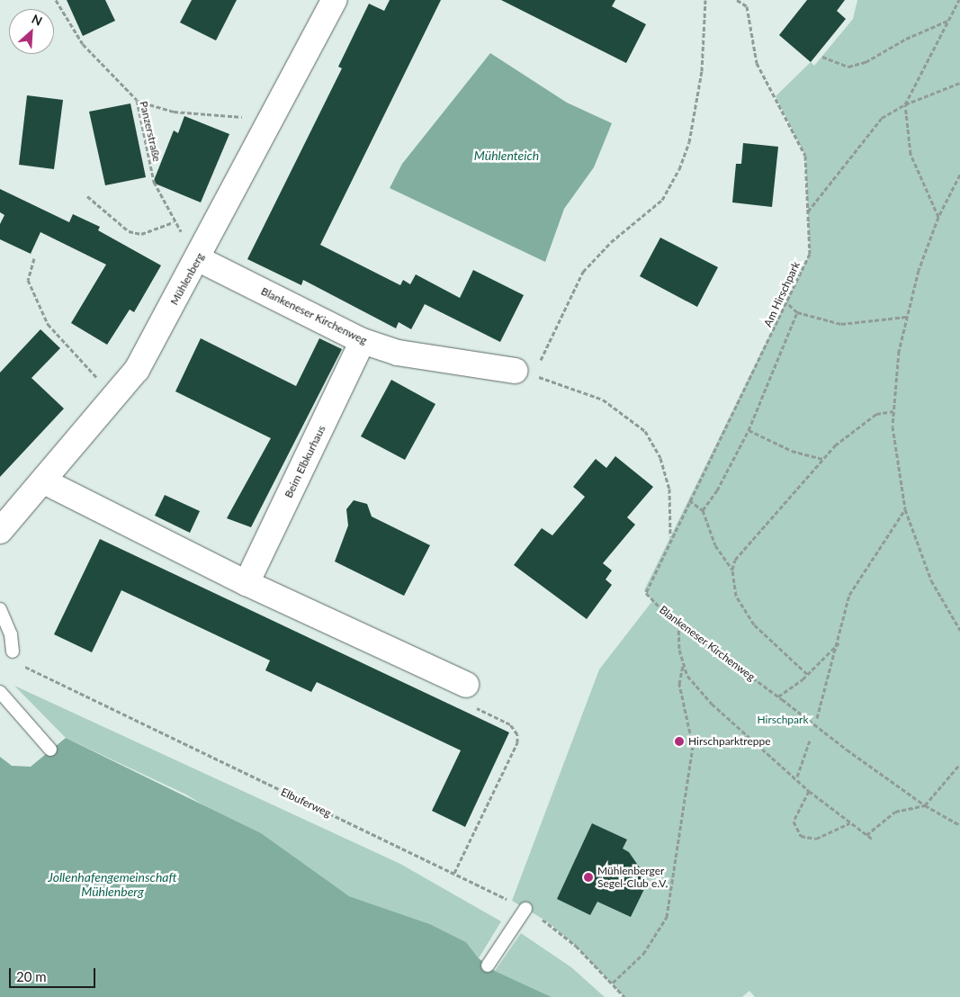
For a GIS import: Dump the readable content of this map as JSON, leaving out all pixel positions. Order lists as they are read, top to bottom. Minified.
{"streets":{"street":["Mühlenberg","Blankeneser Kirchenweg","Beim Elbkurhaus"],"path":["Panzerstraße","Am Hirschpark","Elbuferweg"]},"crossings":[["Panzerstraße","Mühlenberg"],["Panzerstraße","Blankeneser Kirchenweg"],["Mühlenberg","Blankeneser Kirchenweg"],["Am Hirschpark","Blankeneser Kirchenweg"],["Blankeneser Kirchenweg","Beim Elbkurhaus"]],"water":["Mühlenteich","Jollenhafengemeinschaft Mühlenberg"],"parks":["Hirschpark"],"places":["Hirschparktreppe","Mühlenberger Segel-Club e.V."],"scale_bar":"20 m","north":"top right"}
